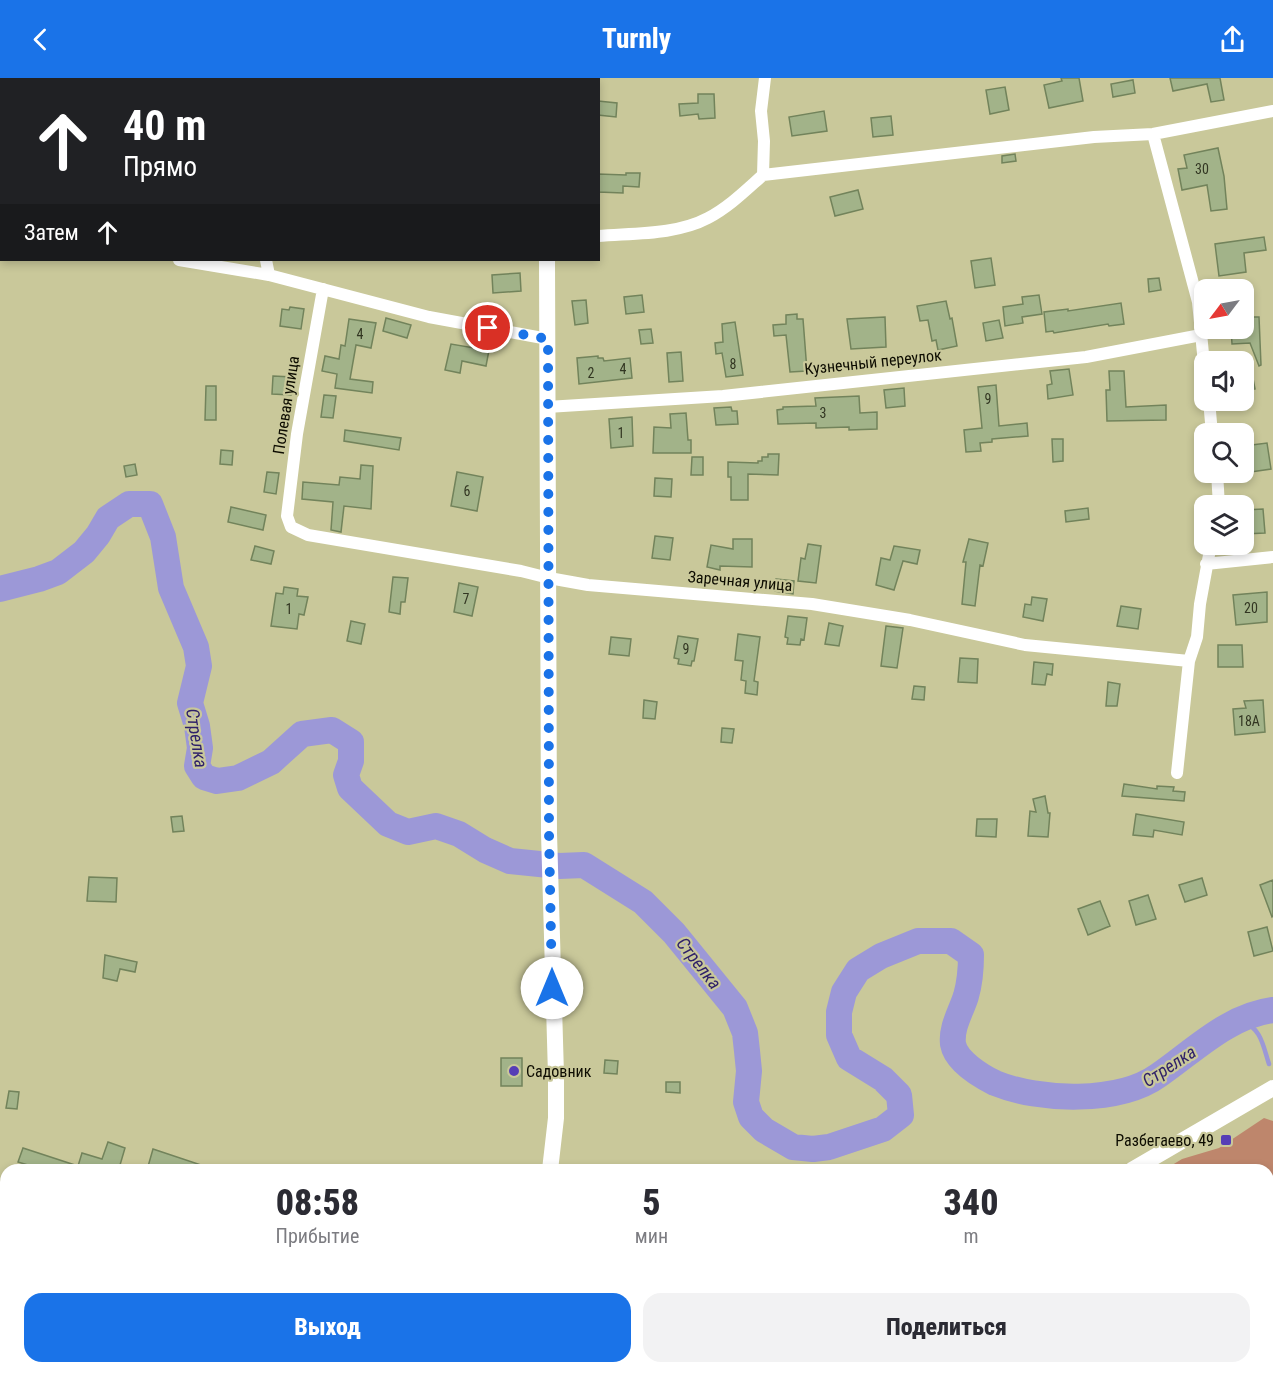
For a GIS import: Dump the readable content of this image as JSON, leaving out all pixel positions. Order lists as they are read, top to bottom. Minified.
{"streets":{"street":["Кузнечный переулок","Полевая улица","Заречная улица"]},"crossings":[["Полевая улица","Заречная улица"]],"water":["Стрелка"],"places":{"other":["Садовник"],"transit":["Разбегаево, 49"]},"house_numbers":["30","4","8","4","2","9","3","1","6","7","20","1","9","18А"],"north":"bottom left","page":{"header":"Turnly","turn":["40 m","Прямо"],"then":"Затем","eta":["08:58","Прибытие","5","мин","340","m"],"buttons":["Выход","Поделиться"]}}
